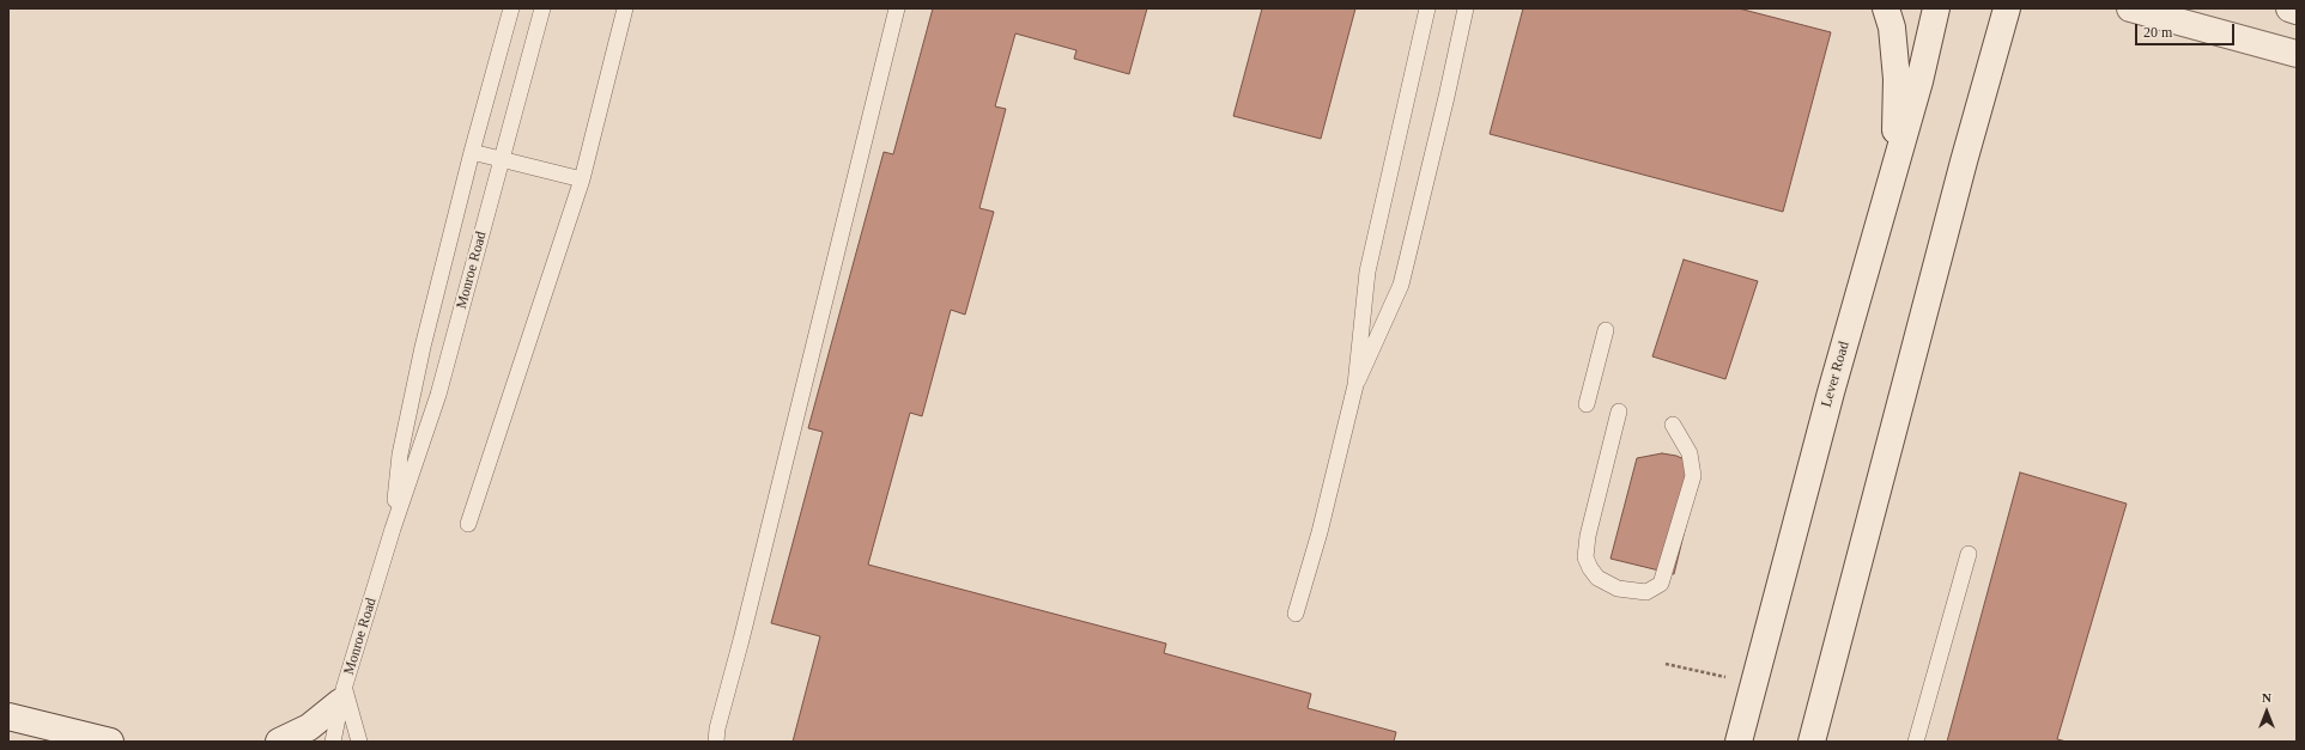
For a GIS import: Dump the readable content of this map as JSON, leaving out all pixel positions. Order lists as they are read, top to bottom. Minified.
{"streets":{"main road":["Lever Road"],"lane":["Monroe Road"]},"scale_bar":"20 m","north":"top"}
